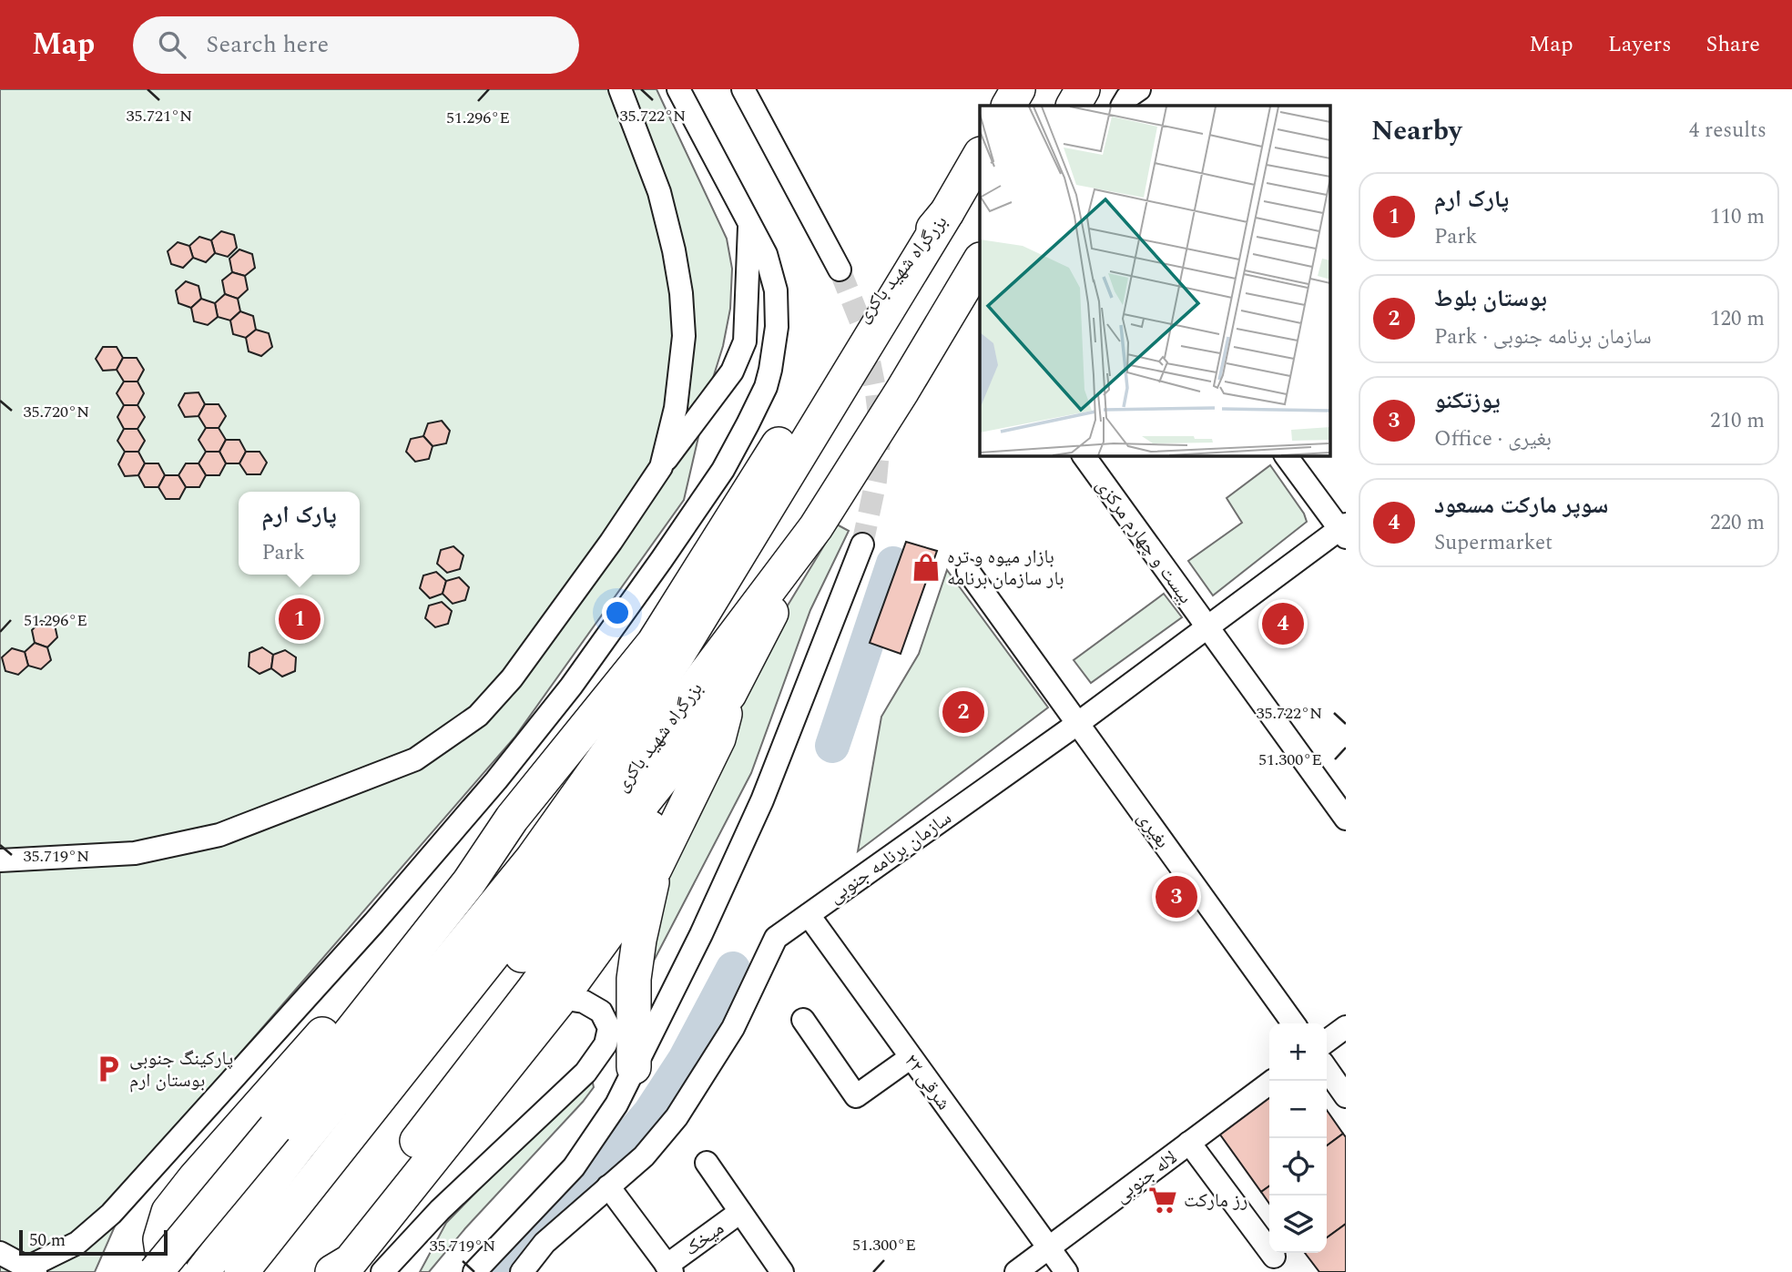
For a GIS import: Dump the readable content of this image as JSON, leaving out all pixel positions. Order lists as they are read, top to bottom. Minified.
{"streets":{"highway":["بزرگراه شهید باکری"],"street":["بیست و چهارم مرکزی","بغیری","سازمان برنامه جنوبی","۲۲ شرقی","لاله جنوبی","میخک"]},"crossings":[["بیست و چهارم مرکزی","سازمان برنامه جنوبی"],["بغیری","سازمان برنامه جنوبی"],["سازمان برنامه جنوبی","۲۲ شرقی"],["۲۲ شرقی","لاله جنوبی"]],"places":{"shop":["بازار میوه و تره بار سازمان برنامه"],"parking":["پارکینگ جنوبی بوستان ارم"],"supermarket":["رز مارکت"]},"scale_bar":"50 m","page":{"header":"Map","search":"Search here","nav":["Map","Layers","Share"],"heading":["Nearby","4 results"],"list":[{"mark":"1","name":"پارک ارم","note":"Park","value":"110 m"},{"mark":"2","name":"بوستان بلوط","note":"Park · سازمان برنامه جنوبی","value":"120 m"},{"mark":"3","name":"یوزتکنو","note":"Office · بغیری","value":"210 m"},{"mark":"4","name":"سوپر مارکت مسعود","note":"Supermarket","value":"220 m"}],"popup":["پارک ارم","Park"],"pins":["1","4","2","3"],"map_buttons":["+","−"],"scale":"50 m"},"coordinates":["35.721°N","35.722°N","51.296°E","35.720°N","51.300°E","35.719°N"]}
